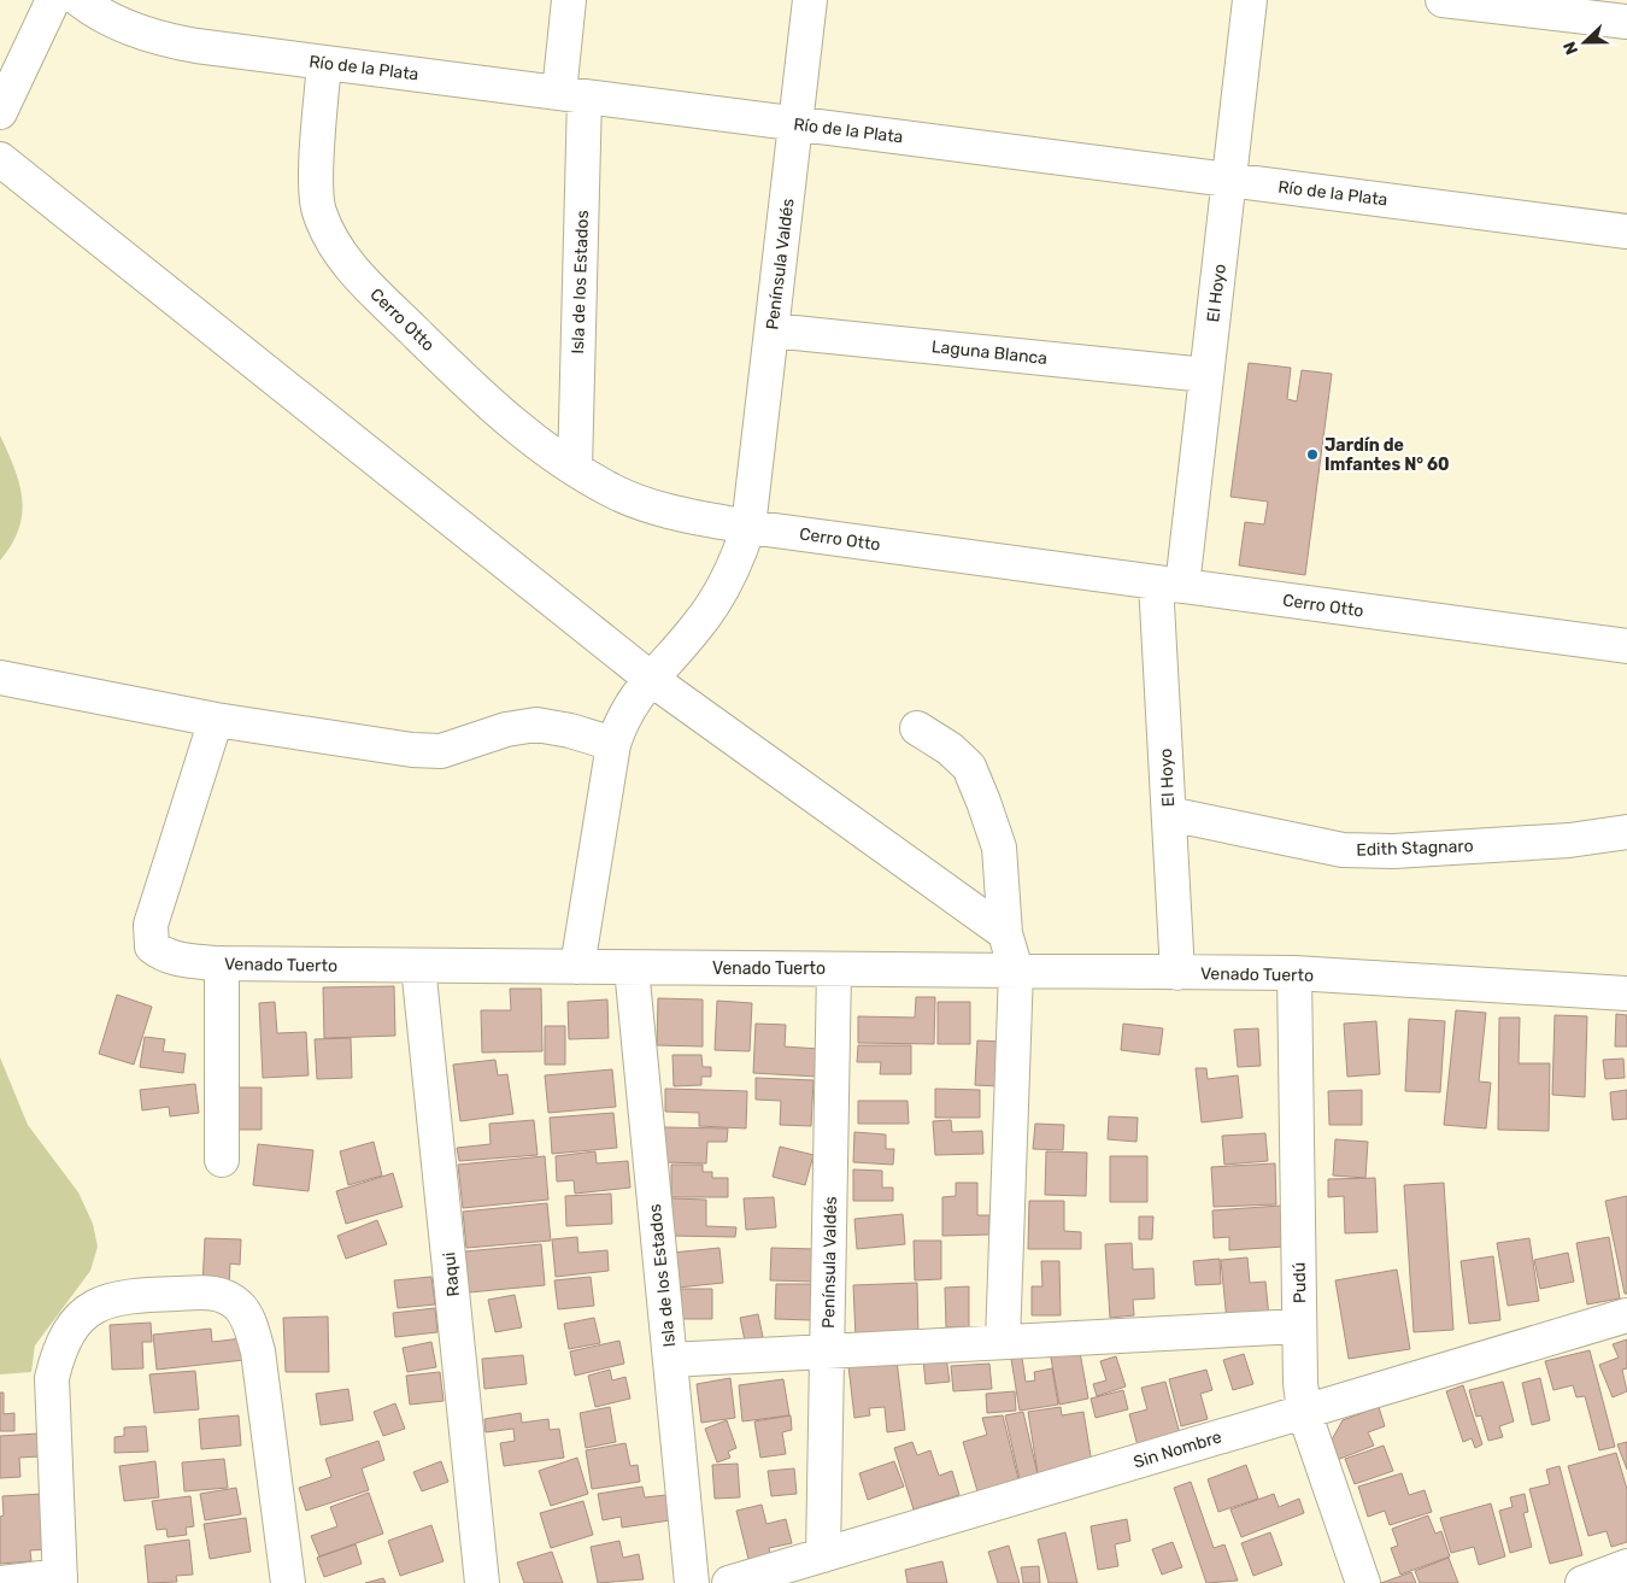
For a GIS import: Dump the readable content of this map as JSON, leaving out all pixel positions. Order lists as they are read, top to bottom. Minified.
{"streets":{"street":["Río de la Plata","Península Valdés","Isla de los Estados","El Hoyo","Cerro Otto","Laguna Blanca","Edith Stagnaro","Venado Tuerto","Raqui","Pudú","Sin Nombre"]},"crossings":[["Río de la Plata","Península Valdés"],["Río de la Plata","Isla de los Estados"],["Río de la Plata","El Hoyo"],["Río de la Plata","Cerro Otto"],["Península Valdés","Cerro Otto"],["Península Valdés","Laguna Blanca"],["Península Valdés","Venado Tuerto"],["Península Valdés","Sin Nombre"],["Isla de los Estados","Cerro Otto"],["Isla de los Estados","Venado Tuerto"],["El Hoyo","Cerro Otto"],["El Hoyo","Laguna Blanca"],["El Hoyo","Edith Stagnaro"],["El Hoyo","Venado Tuerto"],["Venado Tuerto","Raqui"],["Venado Tuerto","Pudú"],["Pudú","Sin Nombre"]],"places":["Jardín de Imfantes N° 60"],"north":"left"}
